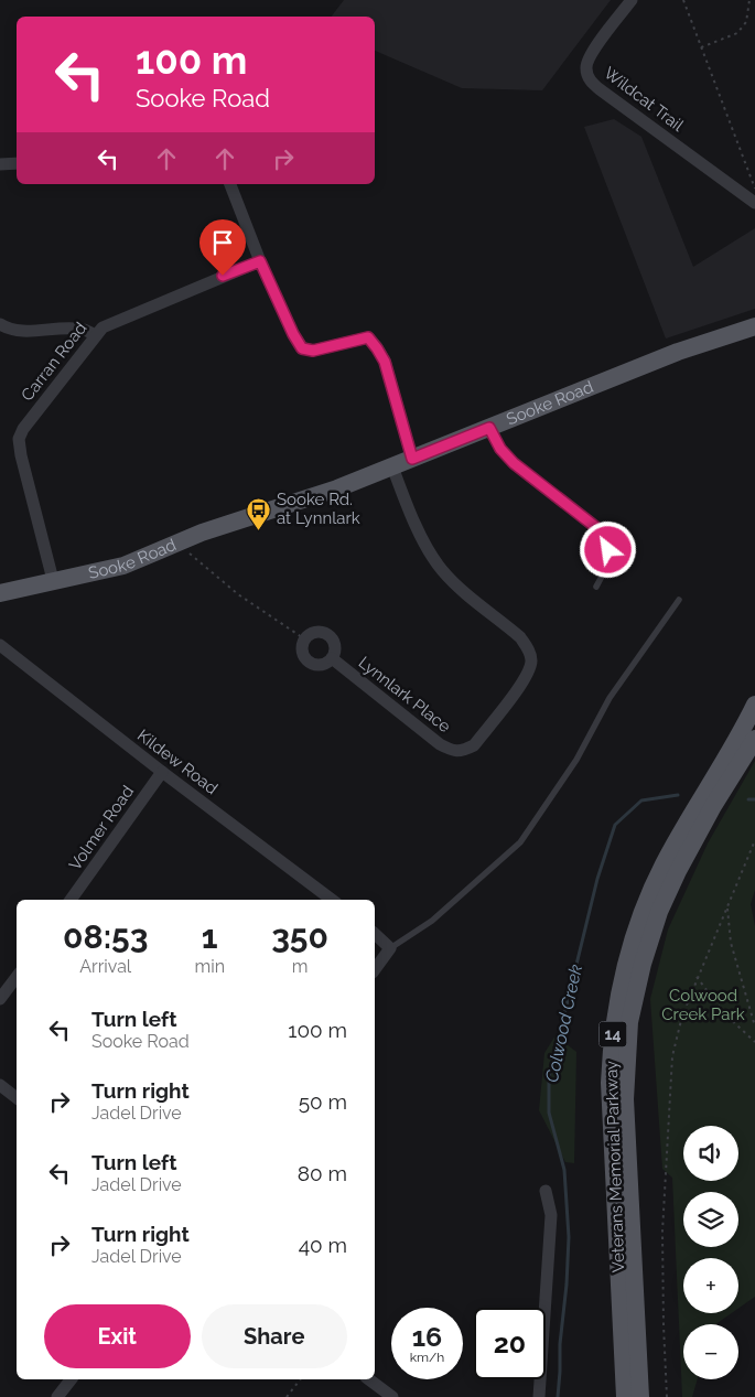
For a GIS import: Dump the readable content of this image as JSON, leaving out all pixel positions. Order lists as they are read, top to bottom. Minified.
{"streets":{"main road":["Sooke Road","14","Veterans Memorial Parkway"],"street":["Wildcat Trail","Carran Road","Lynnlark Place","Kildew Road","Volmer Road"]},"crossings":[["Carran Road","Sooke Road"],["Sooke Road","Lynnlark Place"],["Kildew Road","Volmer Road"]],"water":["Colwood Creek"],"parks":["Colwood Creek Park"],"places":{"bus stop":["Sooke Rd. at Lynnlark"]},"page":{"turn":["100 m","Sooke Road"],"eta":["08:53","Arrival","1","min","350","m"],"list":[{"name":"Turn left","note":"Sooke Road","value":"100 m"},{"name":"Turn right","note":"Jadel Drive","value":"50 m"},{"name":"Turn left","note":"Jadel Drive","value":"80 m"},{"name":"Turn right","note":"Jadel Drive","value":"40 m"}],"map_buttons":["+","−"],"buttons":["Exit","Share"],"speed":"16 km/h","limit":"20"}}
